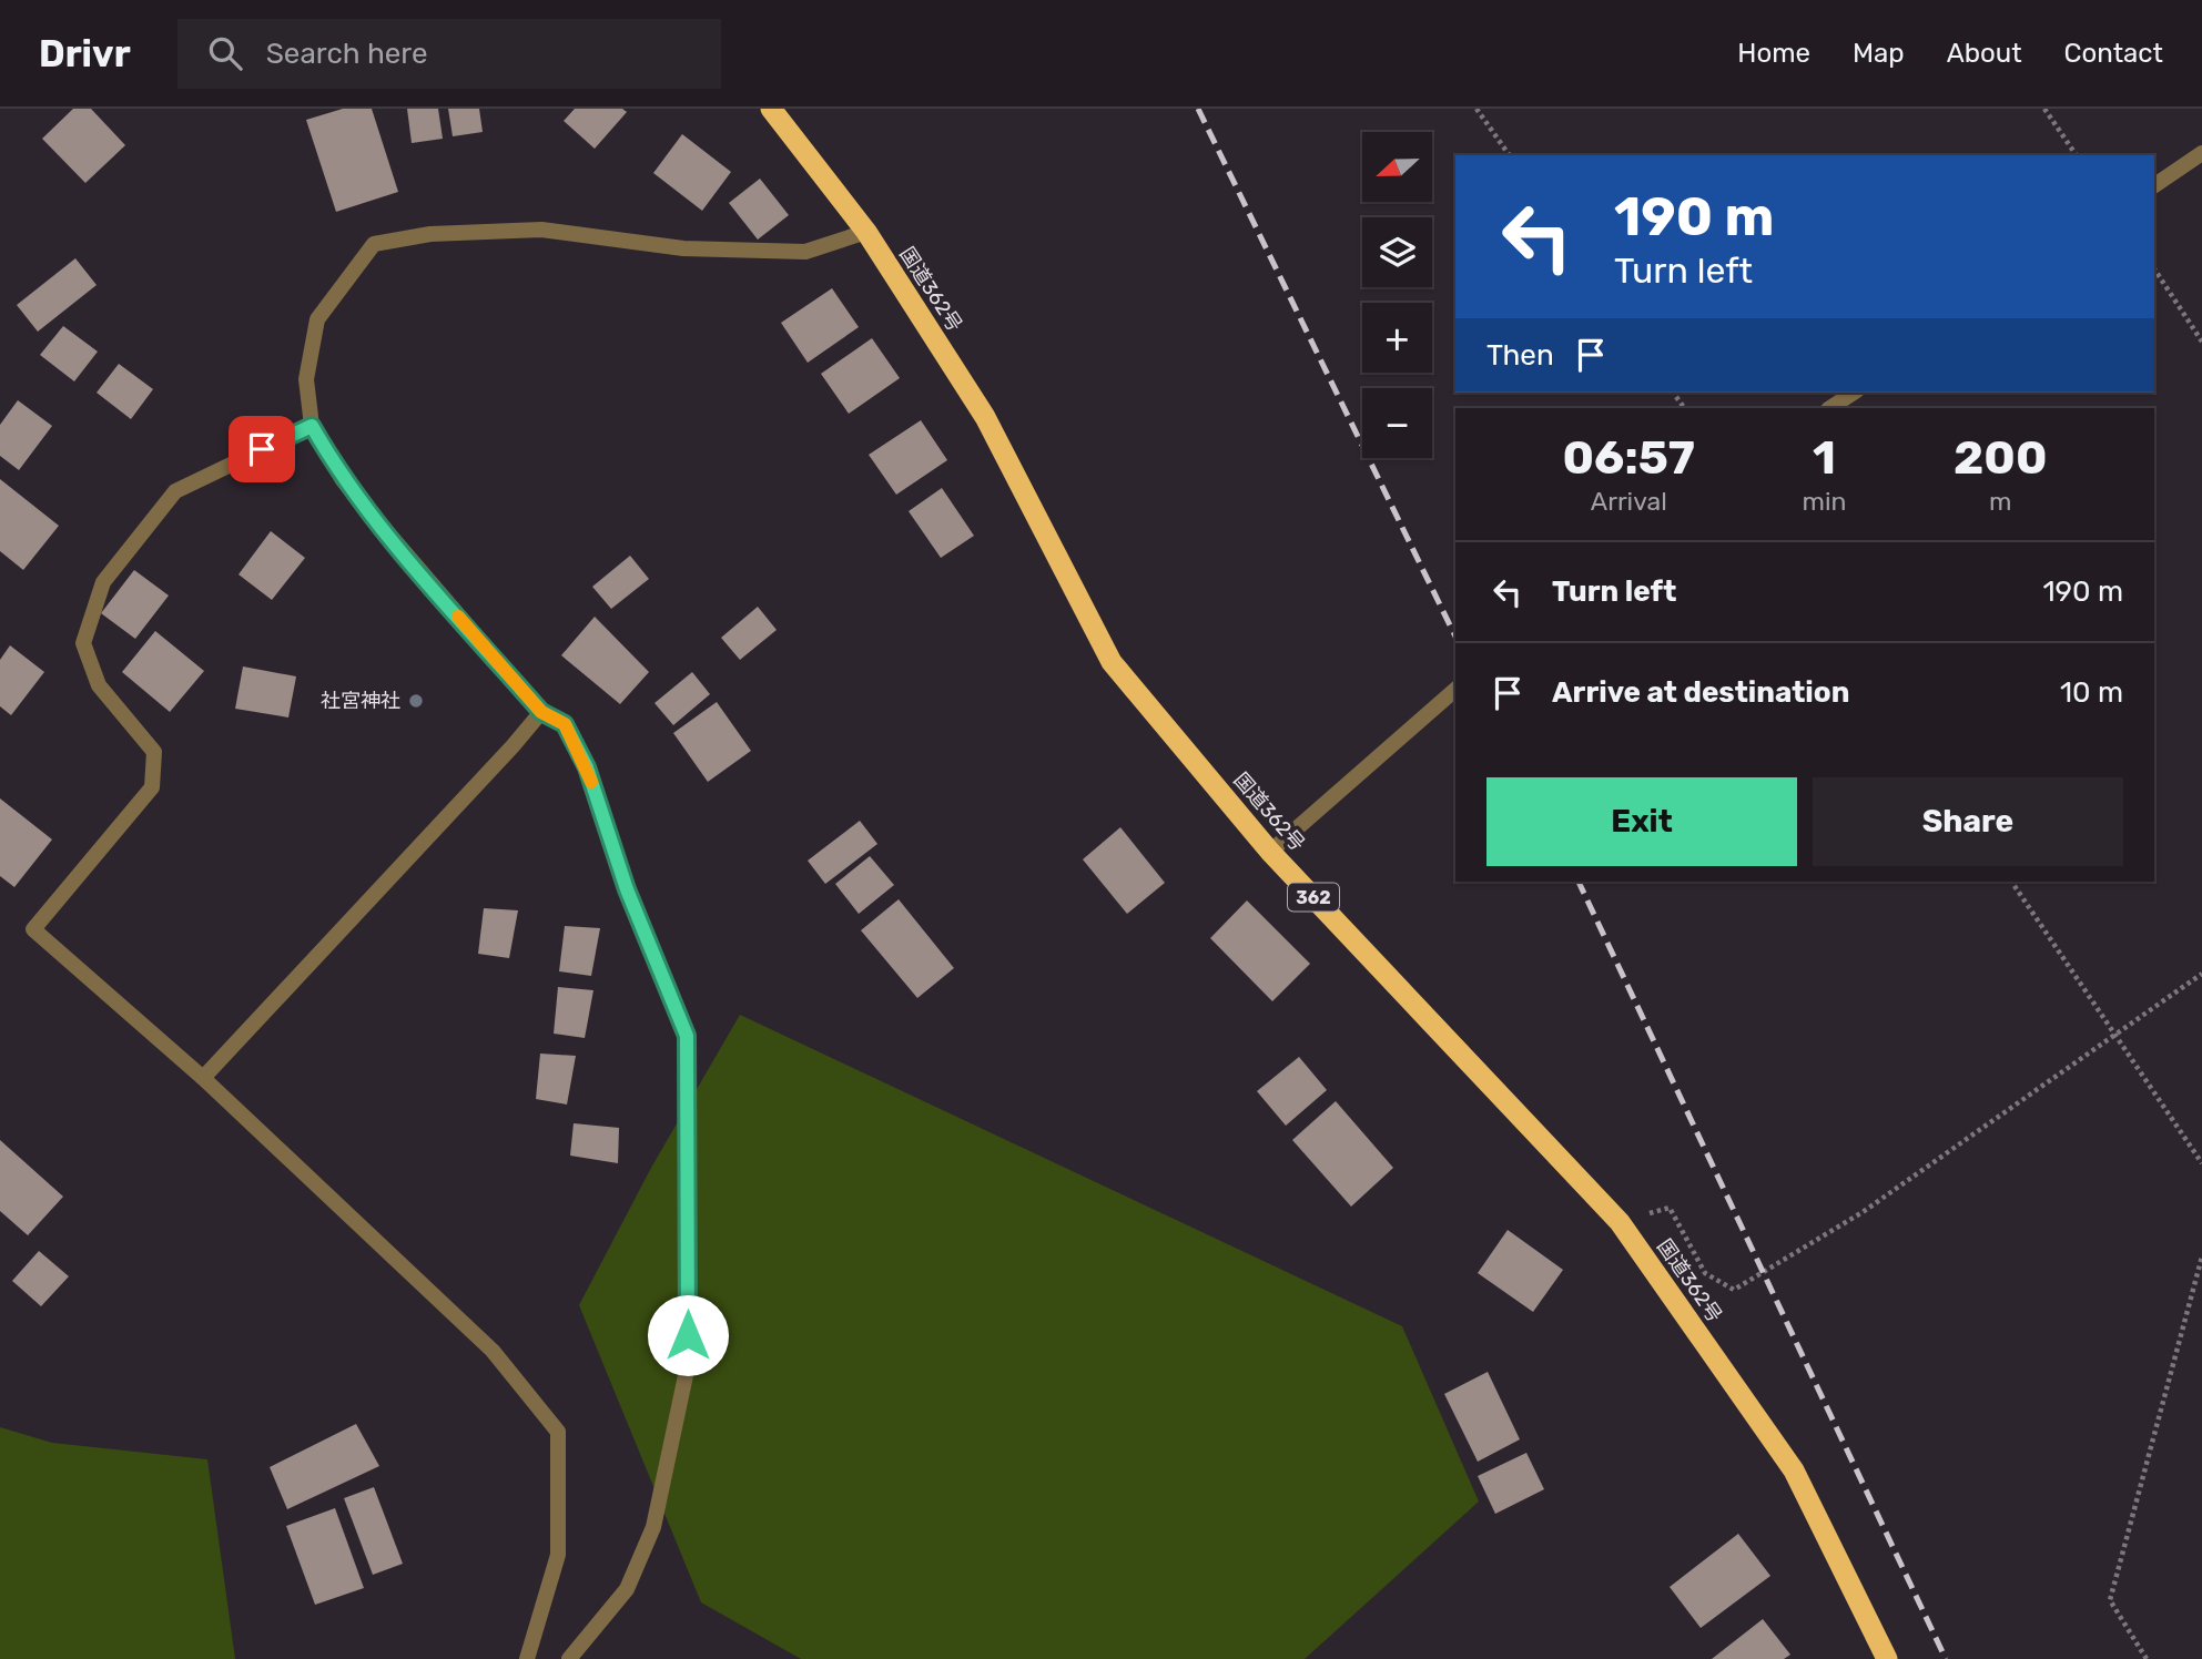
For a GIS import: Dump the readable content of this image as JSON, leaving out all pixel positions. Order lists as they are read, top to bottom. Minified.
{"streets":{"highway":["国道362号","362"]},"places":["社宮神社"],"north":"left","page":{"header":"Drivr","search":"Search here","nav":["Home","Map","About","Contact"],"map_buttons":["+","−"],"turn":["190 m","Turn left"],"then":"Then","eta":["06:57","Arrival","1","min","200","m"],"list":[{"name":"Turn left","value":"190 m"},{"name":"Arrive at destination","value":"10 m"}],"buttons":["Exit","Share"]}}
